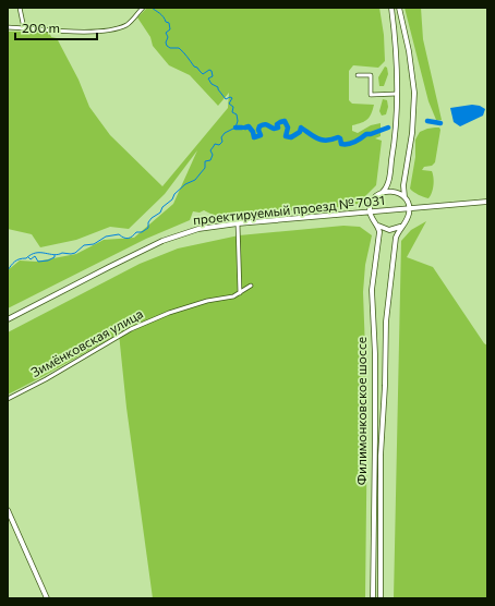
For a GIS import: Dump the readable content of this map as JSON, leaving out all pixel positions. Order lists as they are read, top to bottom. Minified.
{"streets":{"main road":["проектируемый проезд № 7031","Филимонковское шоссе"],"street":["Зимёнковская улица"]},"crossings":[["проектируемый проезд № 7031","Филимонковское шоссе"]],"scale_bar":"200 m"}
